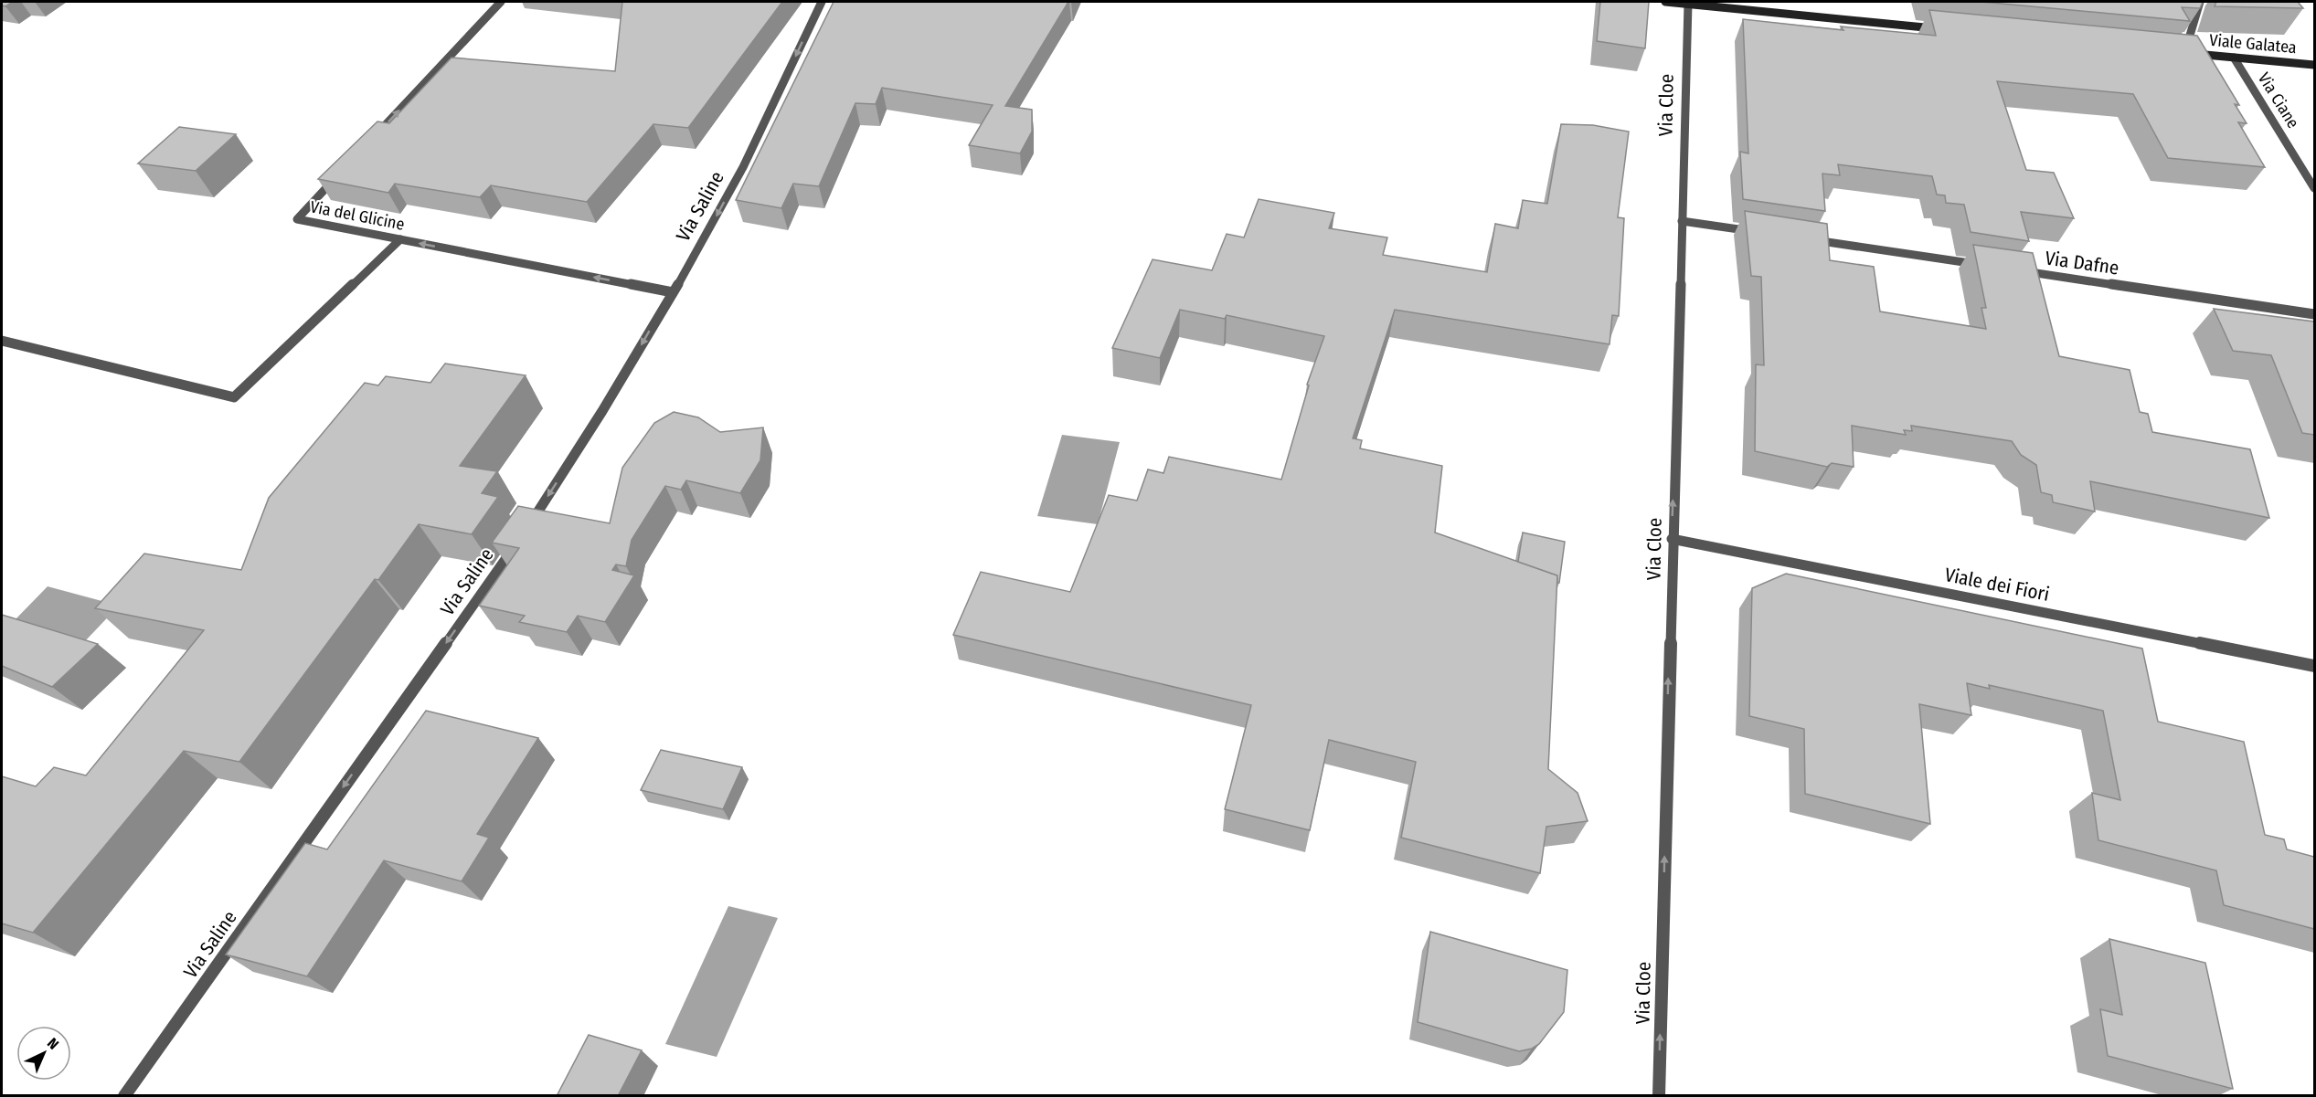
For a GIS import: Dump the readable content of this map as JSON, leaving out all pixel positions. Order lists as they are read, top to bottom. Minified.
{"streets":{"main road":["Viale Galatea"],"street":["Via Ciane","Via Cloe","Via Saline","Via del Glicine","Via Dafne","Viale dei Fiori"]},"crossings":[["Viale Galatea","Via Ciane"],["Via Cloe","Viale dei Fiori"],["Via Saline","Via del Glicine"]],"one_way":["Via Cloe","Via Saline","Via del Glicine"],"north":"top right"}
